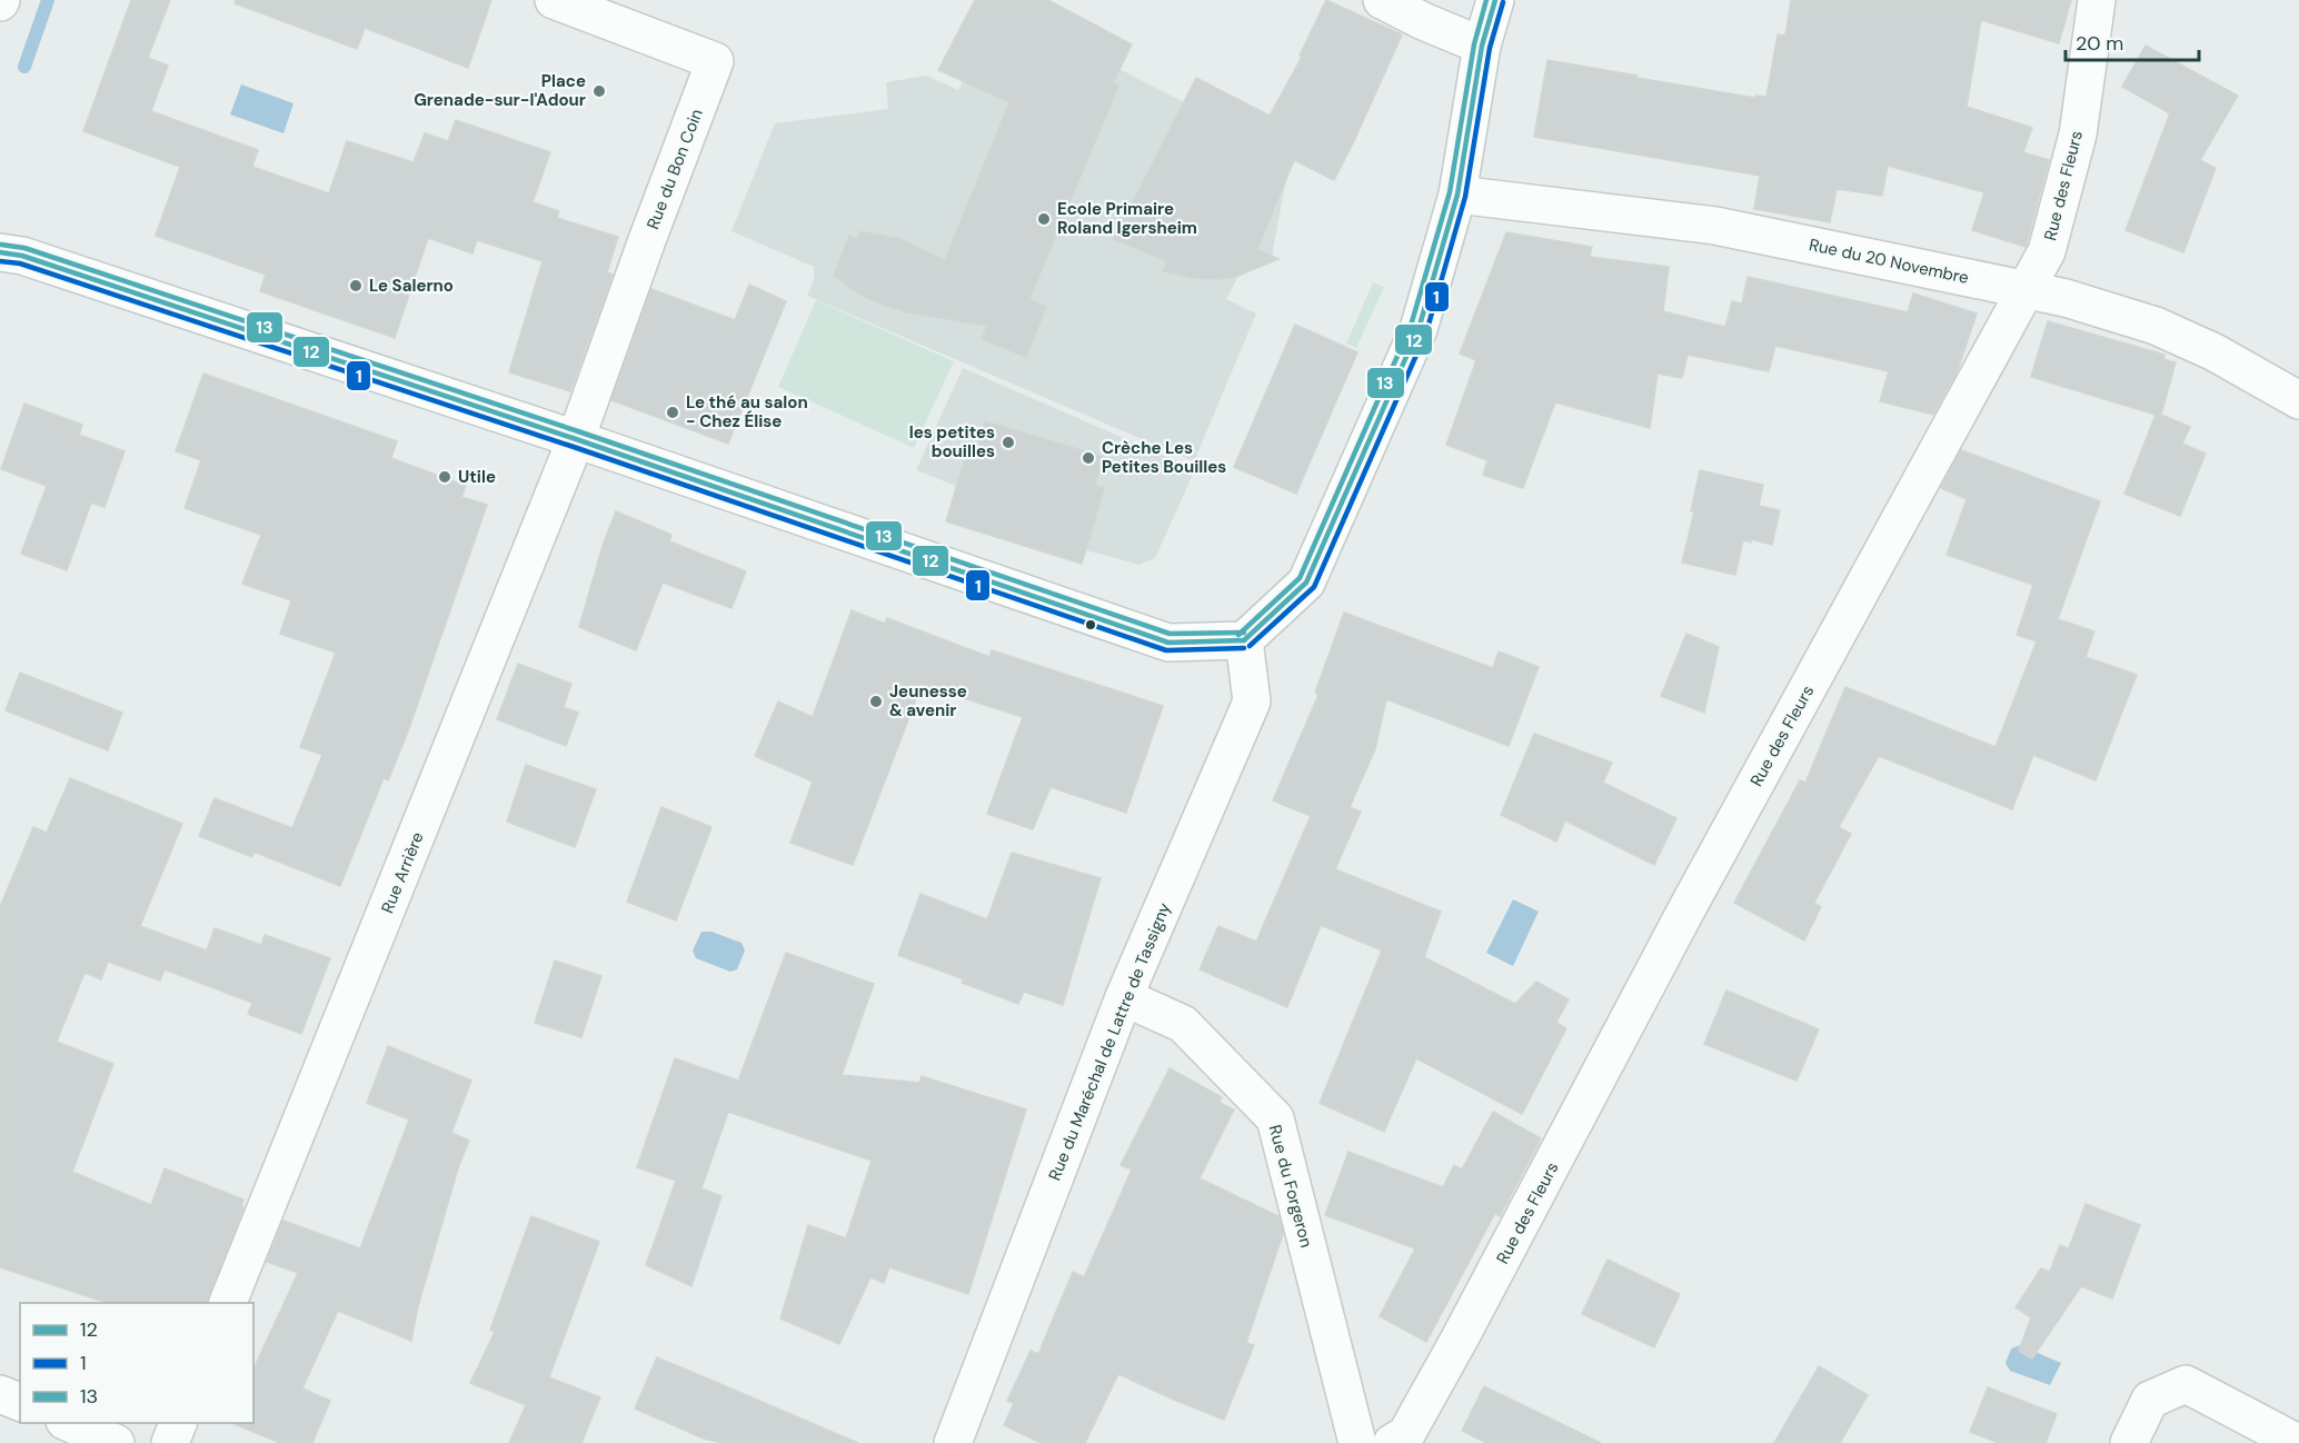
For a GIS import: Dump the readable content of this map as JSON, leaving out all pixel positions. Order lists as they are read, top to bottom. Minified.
{"streets":{"street":["Rue du Bon Coin","Rue des Fleurs","Rue du 20 Novembre","Rue Arrière","Rue du Maréchal de Lattre de Tassigny","Rue du Forgeron"]},"crossings":[["Rue du Bon Coin","Rue Arrière"],["Rue des Fleurs","Rue du 20 Novembre"],["Rue du Maréchal de Lattre de Tassigny","Rue du Forgeron"]],"places":["Place Grenade-sur-l'Adour","Ecole Primaire Roland Igersheim","Le Salerno","Le thé au salon - Chez Élise","les petites bouilles","Crèche Les Petites Bouilles","Utile","Jeunesse & avenir"],"lines":["transit line 12","transit line 13","transit line 1"],"legend":["12","1","13"],"scale_bar":"20 m"}
